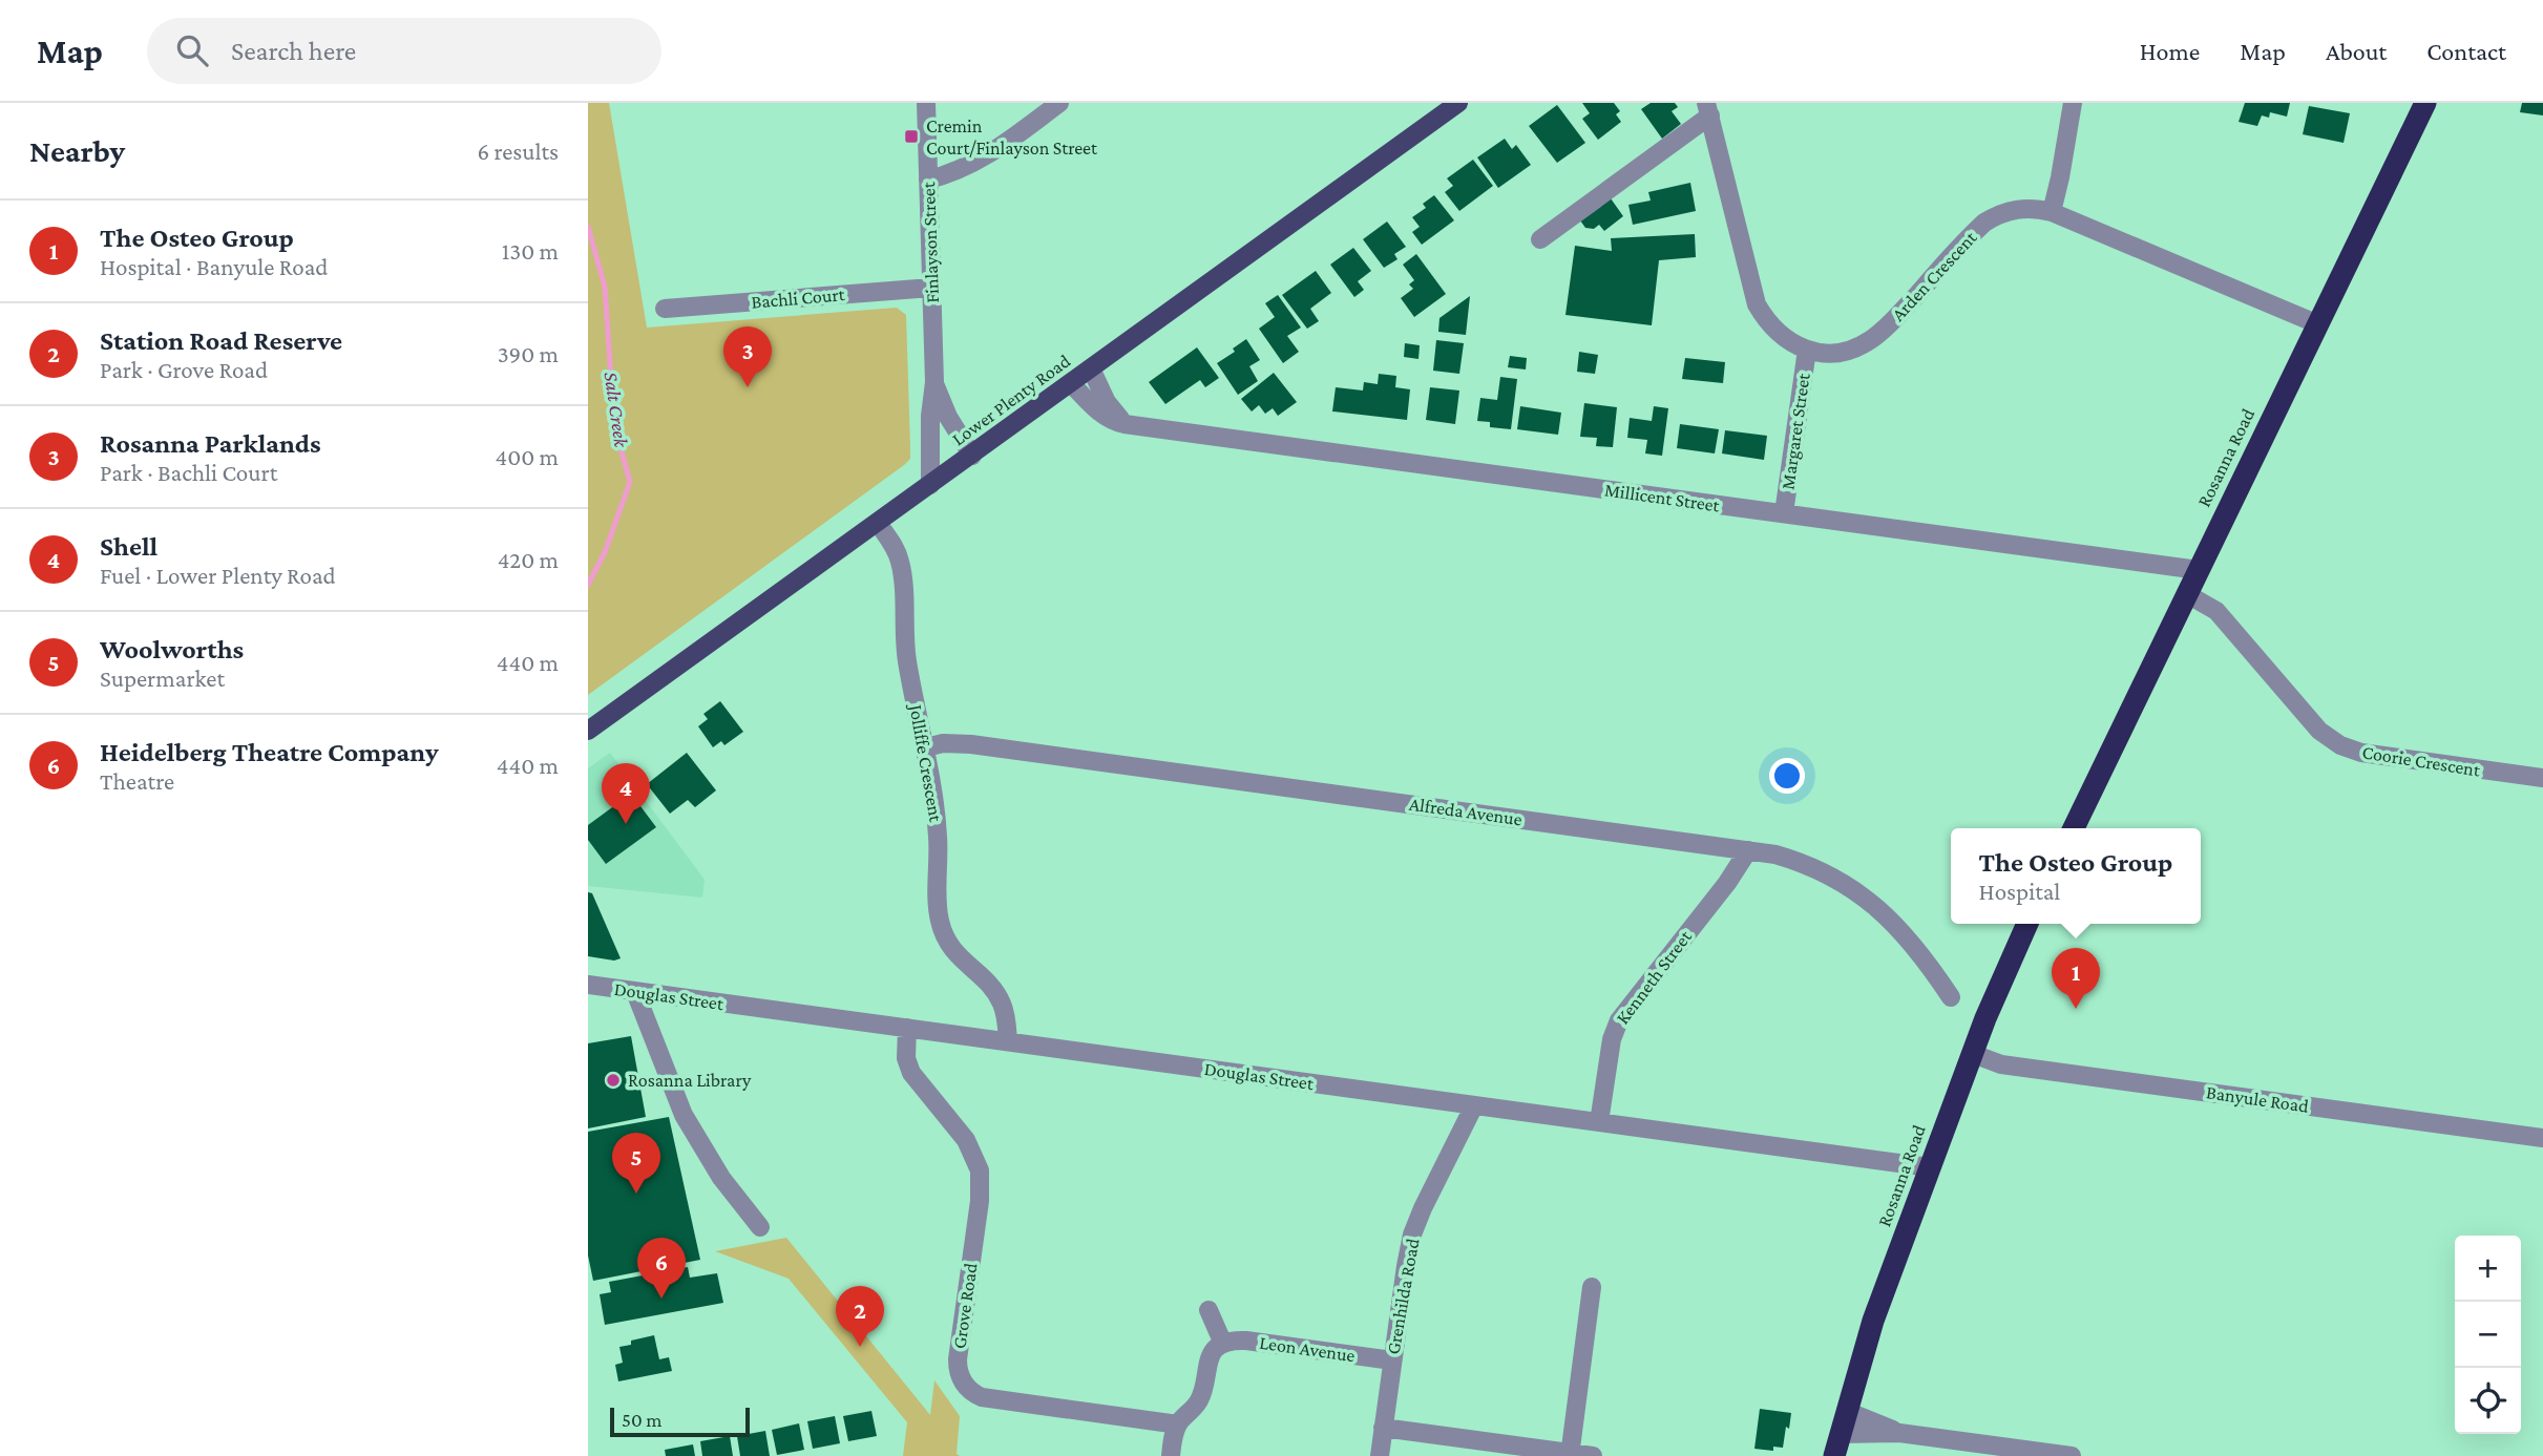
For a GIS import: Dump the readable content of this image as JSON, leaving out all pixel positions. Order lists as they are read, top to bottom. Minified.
{"streets":{"highway":["Rosanna Road"],"main road":["Lower Plenty Road"],"street":["Finlayson Street","Arden Crescent","Bachli Court","Margaret Street","Millicent Street","Coorie Crescent","Jolliffe Crescent","Alfreda Avenue","Kenneth Street","Douglas Street","Banyule Road","Grenhilda Road","Grove Road","Leon Avenue"]},"crossings":[["Finlayson Street","Bachli Court"],["Finlayson Street","Lower Plenty Road"],["Arden Crescent","Margaret Street"],["Arden Crescent","Rosanna Road"],["Lower Plenty Road","Millicent Street"],["Lower Plenty Road","Jolliffe Crescent"],["Margaret Street","Millicent Street"],["Rosanna Road","Millicent Street"],["Rosanna Road","Coorie Crescent"],["Rosanna Road","Douglas Street"],["Rosanna Road","Banyule Road"],["Jolliffe Crescent","Alfreda Avenue"],["Jolliffe Crescent","Douglas Street"],["Alfreda Avenue","Kenneth Street"],["Kenneth Street","Douglas Street"],["Douglas Street","Grenhilda Road"],["Douglas Street","Grove Road"],["Grenhilda Road","Leon Avenue"]],"water":["Salt Creek"],"places":{"transit":["Cremin Court/Finlayson Street"],"other":["Rosanna Library"]},"scale_bar":"50 m","page":{"header":"Map","search":"Search here","nav":["Home","Map","About","Contact"],"heading":["Nearby","6 results"],"list":[{"mark":"1","name":"The Osteo Group","note":"Hospital · Banyule Road","value":"130 m"},{"mark":"2","name":"Station Road Reserve","note":"Park · Grove Road","value":"390 m"},{"mark":"3","name":"Rosanna Parklands","note":"Park · Bachli Court","value":"400 m"},{"mark":"4","name":"Shell","note":"Fuel · Lower Plenty Road","value":"420 m"},{"mark":"5","name":"Woolworths","note":"Supermarket","value":"440 m"},{"mark":"6","name":"Heidelberg Theatre Company","note":"Theatre","value":"440 m"}],"pins":["3","4","1","5","6","2"],"popup":["The Osteo Group","Hospital"],"map_buttons":["+","−"],"scale":"50 m"}}
